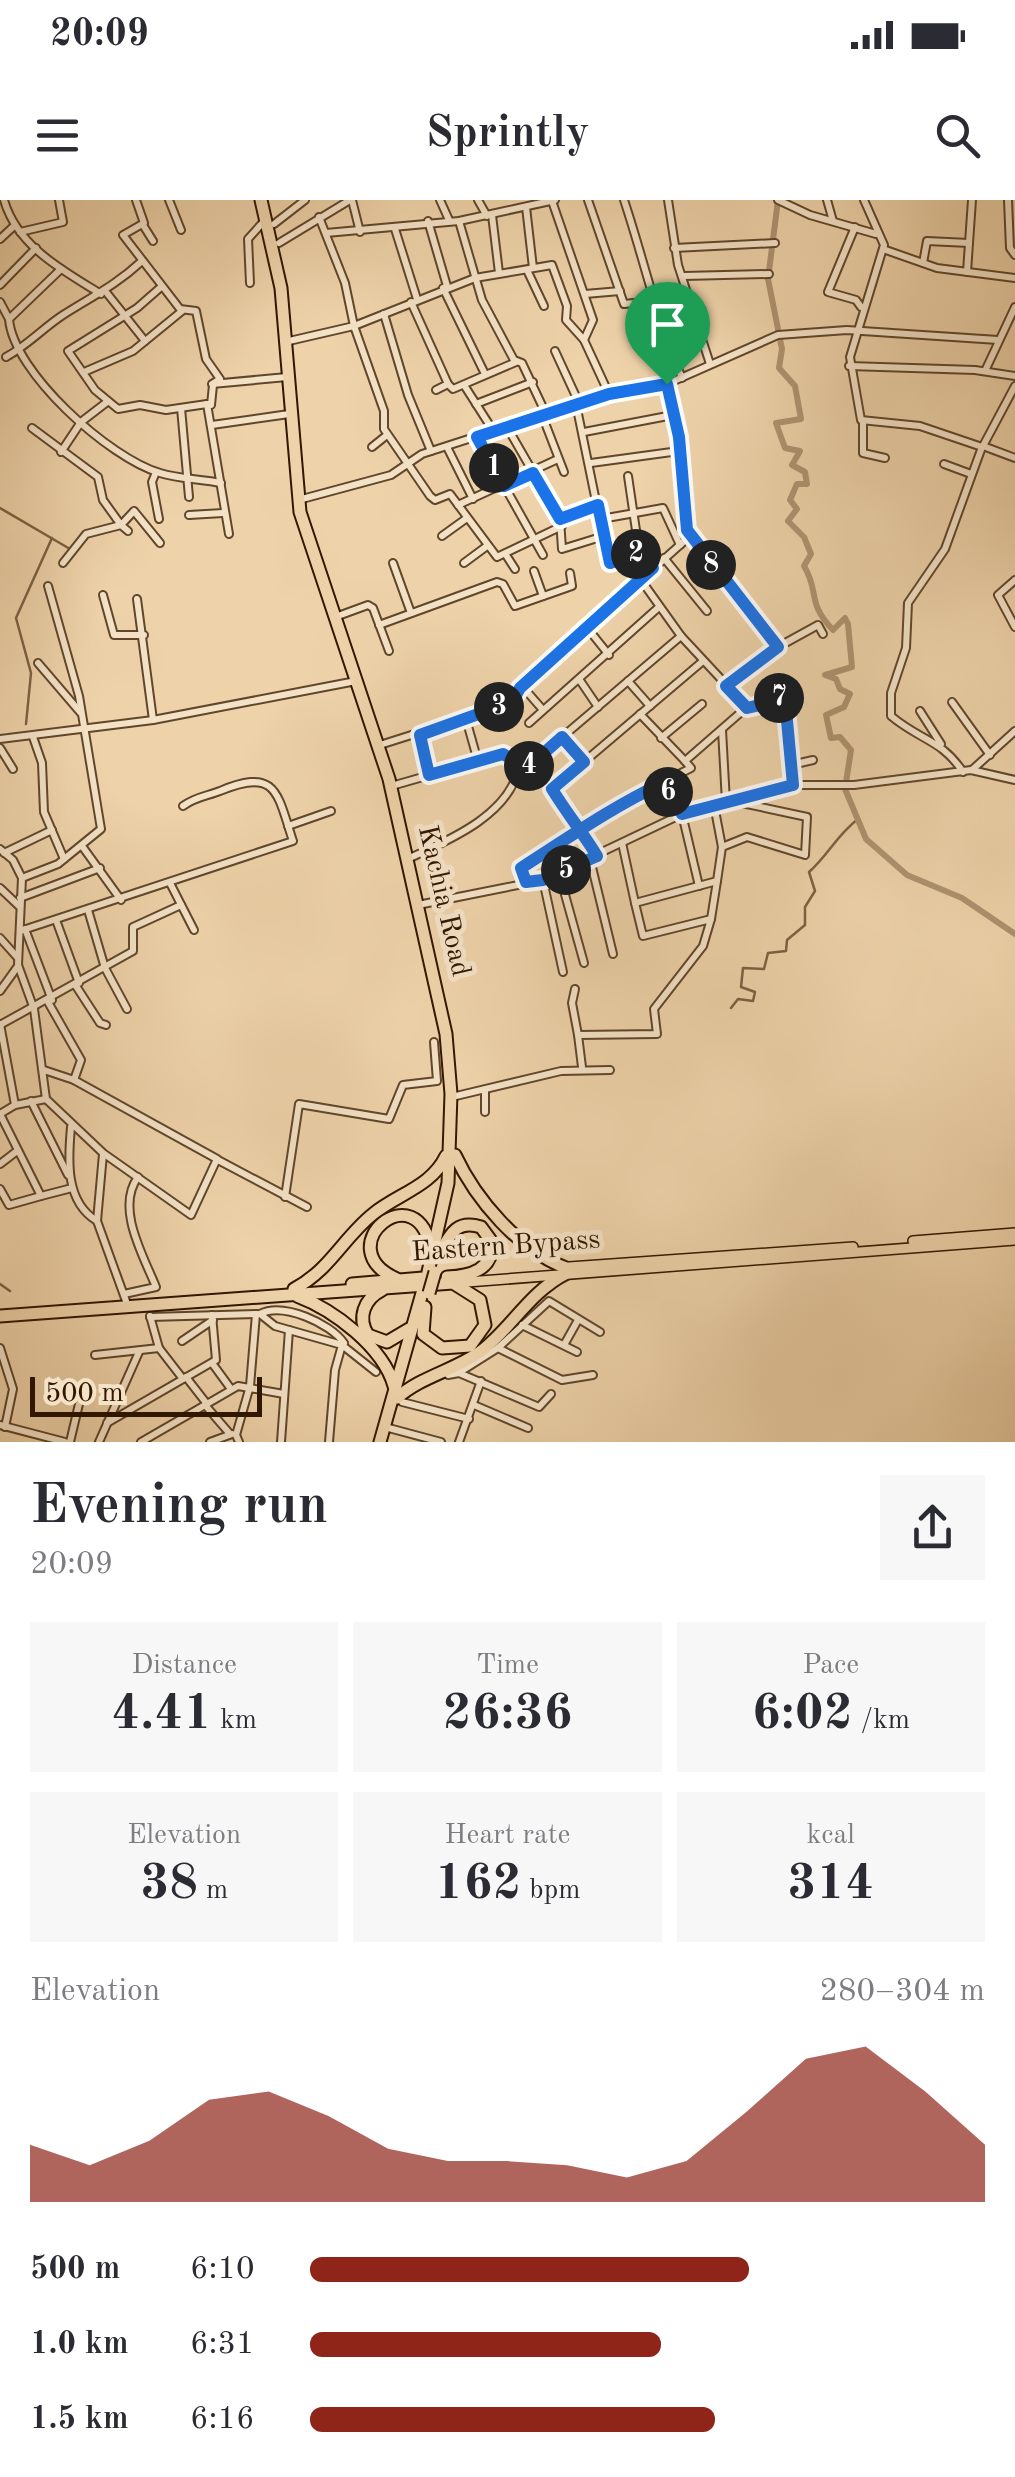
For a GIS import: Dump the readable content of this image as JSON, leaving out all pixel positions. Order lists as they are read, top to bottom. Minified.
{"streets":{"highway":["Kachia Road","Eastern Bypass"]},"scale_bar":"500 m","page":{"status":"20:09","header":"Sprintly","pins":["1","2","8","7","3","4","6","5"],"scale":"500 m","heading":["Evening run","20:09"],"stats":[["Distance","4.41 km"],["Time","26:36"],["Pace","6:02 /km"],["Elevation","38 m"],["Heart rate","162 bpm"],["kcal","314"]],"chart":["Elevation","280–304 m"],"list":[{"name":"500 m","note":"6:10"},{"name":"1.0 km","note":"6:31"},{"name":"1.5 km","note":"6:16"}]}}
